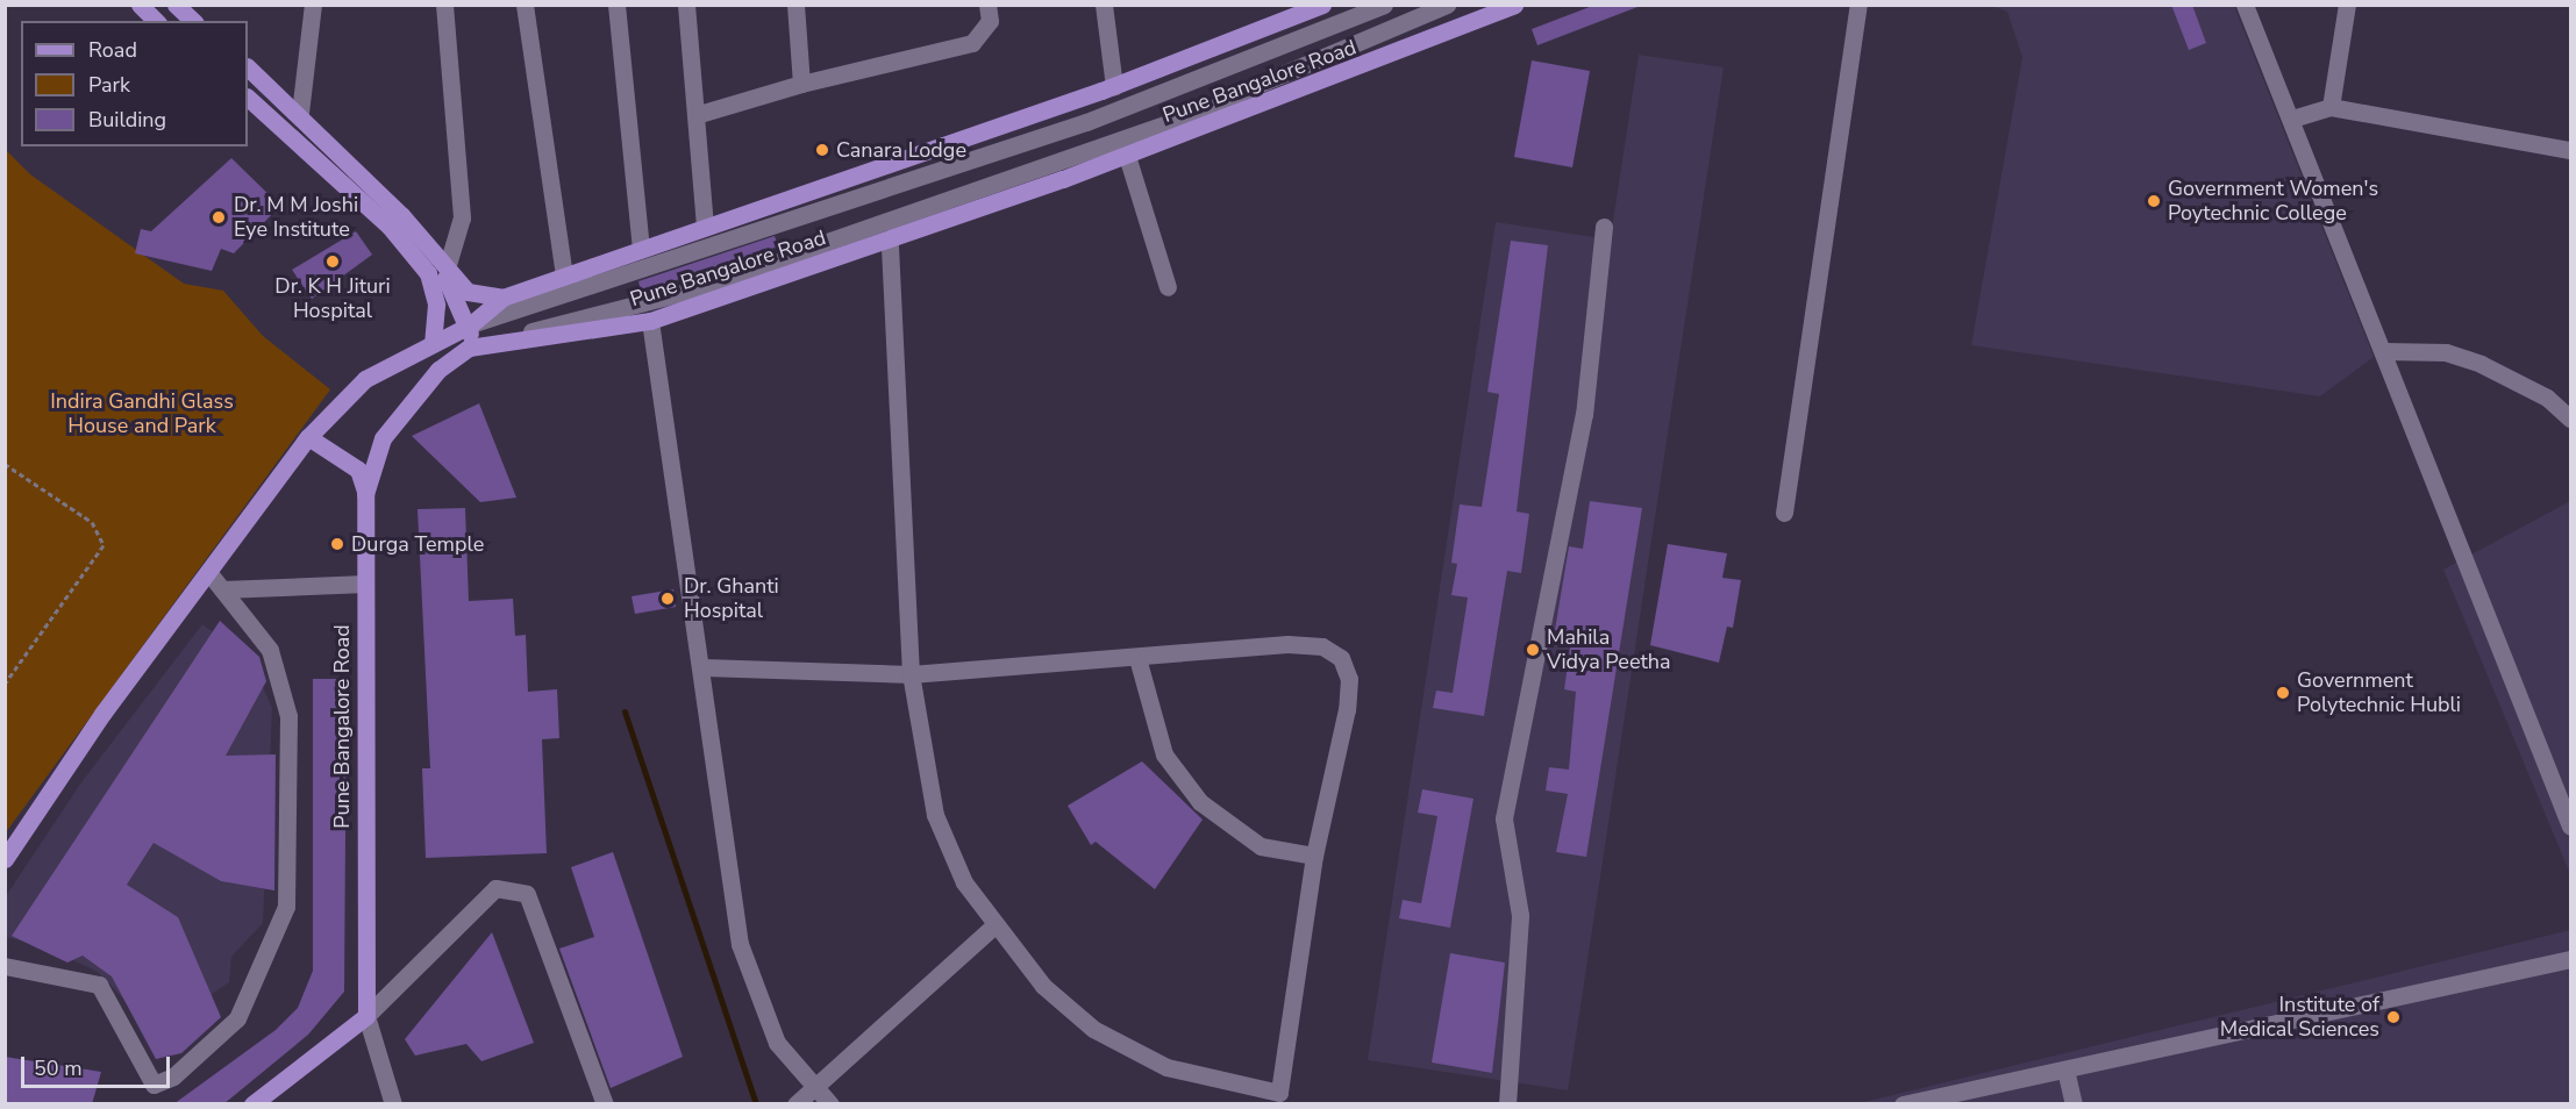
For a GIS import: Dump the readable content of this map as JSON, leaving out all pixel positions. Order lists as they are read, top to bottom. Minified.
{"streets":{"main road":["Pune Bangalore Road"]},"parks":["Indira Gandhi Glass House and Park"],"places":["Canara Lodge","Government Women's Poytechnic College","Dr. M M Joshi Eye Institute","Dr. K H Jituri Hospital","Durga Temple","Dr. Ghanti Hospital","Mahila Vidya Peetha","Government Polytechnic Hubli","Institute of Medical Sciences"],"legend":["Road","Park","Building"],"scale_bar":"50 m"}
